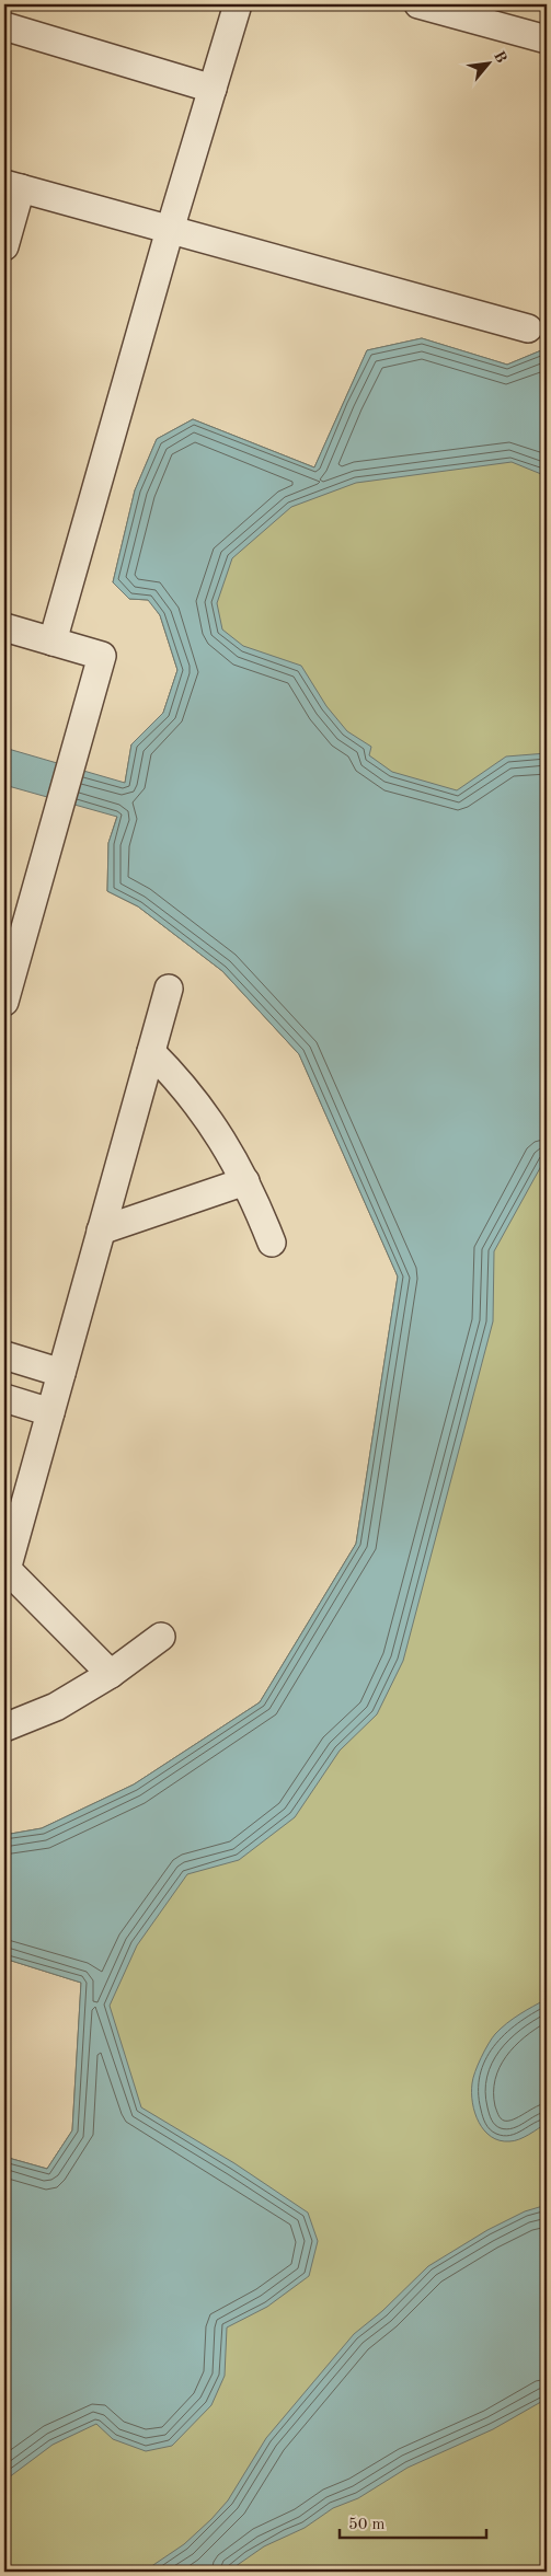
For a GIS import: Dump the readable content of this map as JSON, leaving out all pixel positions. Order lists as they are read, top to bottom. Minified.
{"scale_bar":"50 m","north":"top right"}
